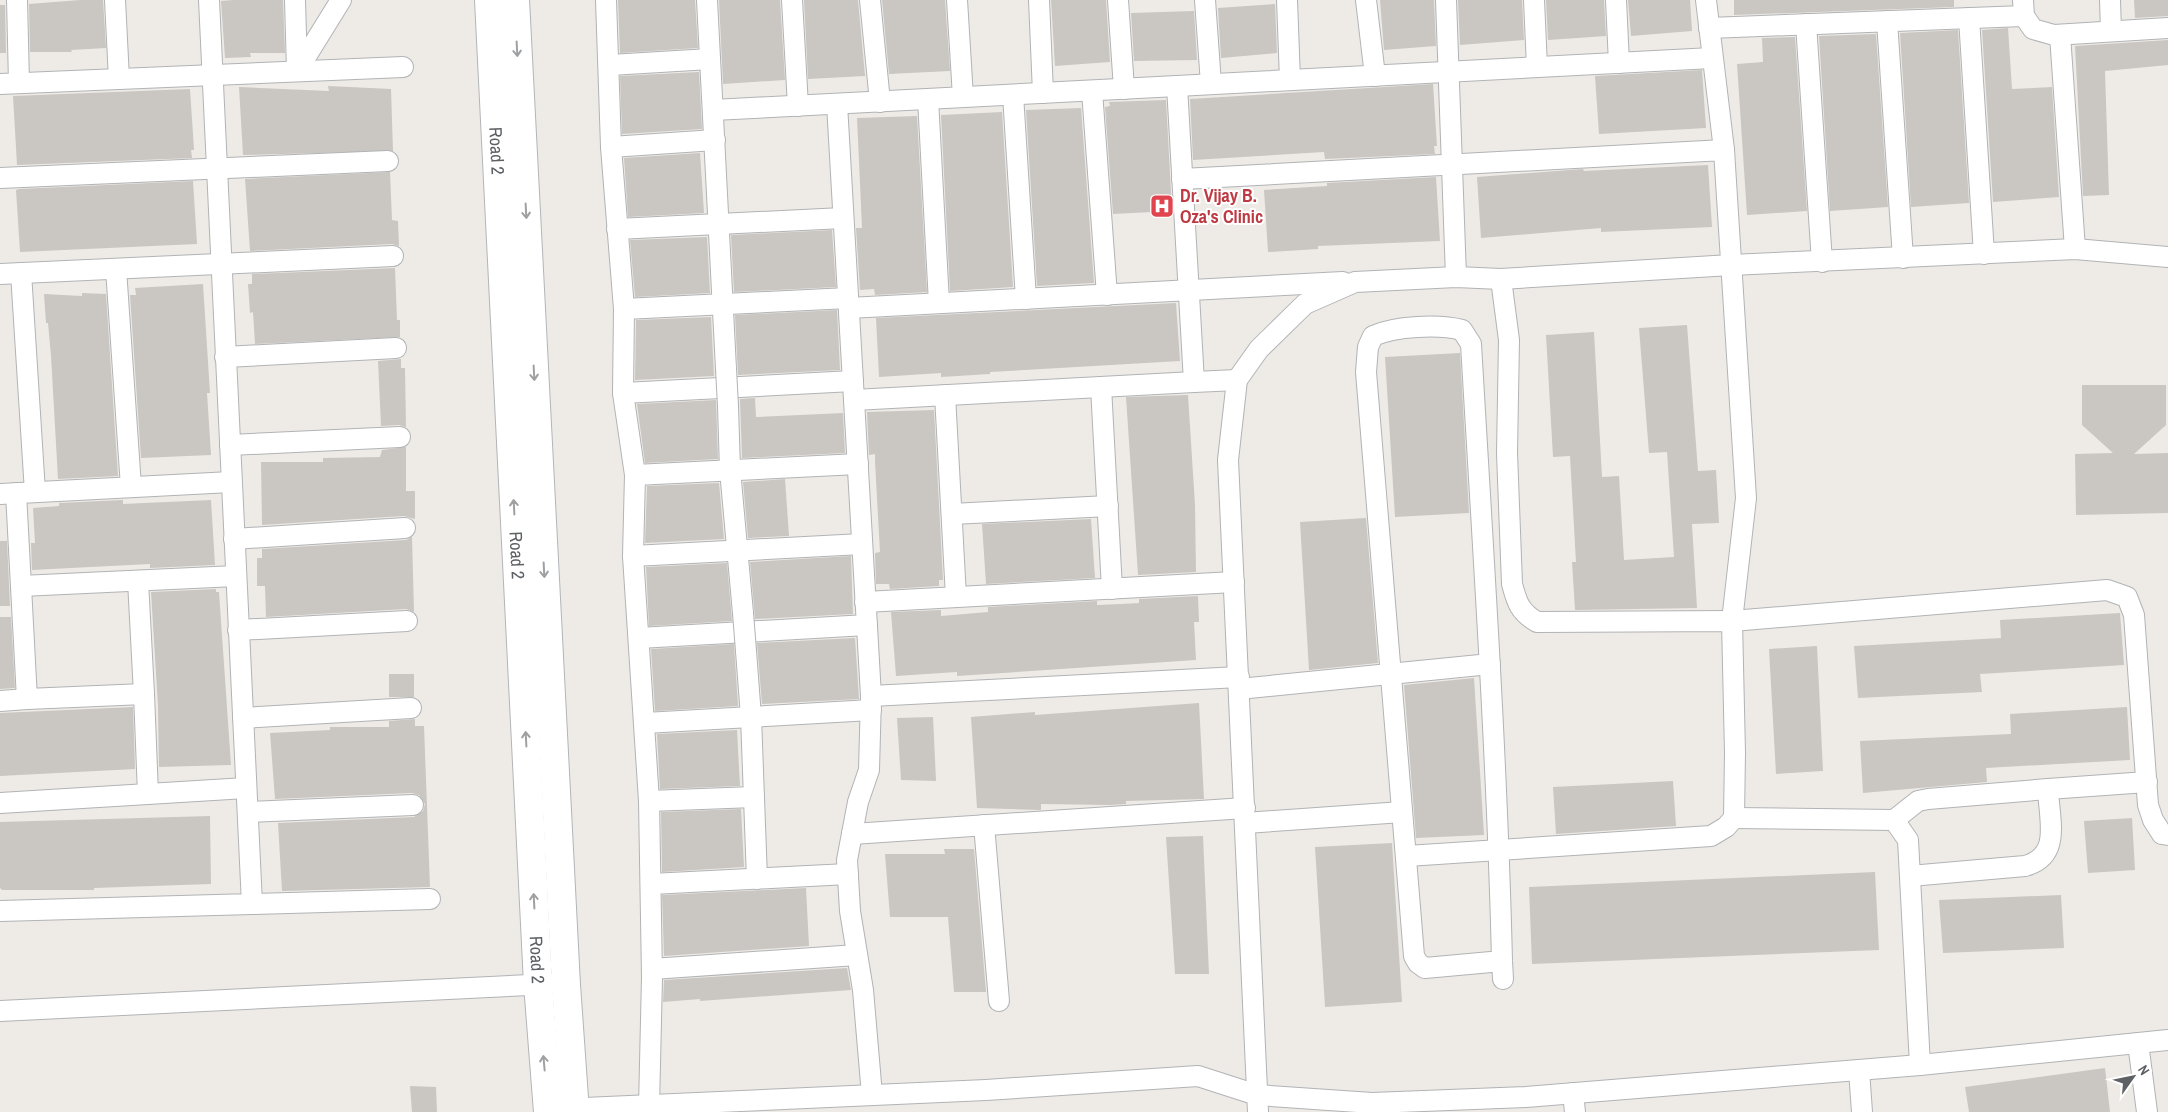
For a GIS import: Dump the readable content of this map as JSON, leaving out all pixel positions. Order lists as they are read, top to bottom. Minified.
{"streets":{"street":["Road 2"]},"places":{"hospital":["Dr. Vijay B. Oza's Clinic"]},"north":"top right"}
